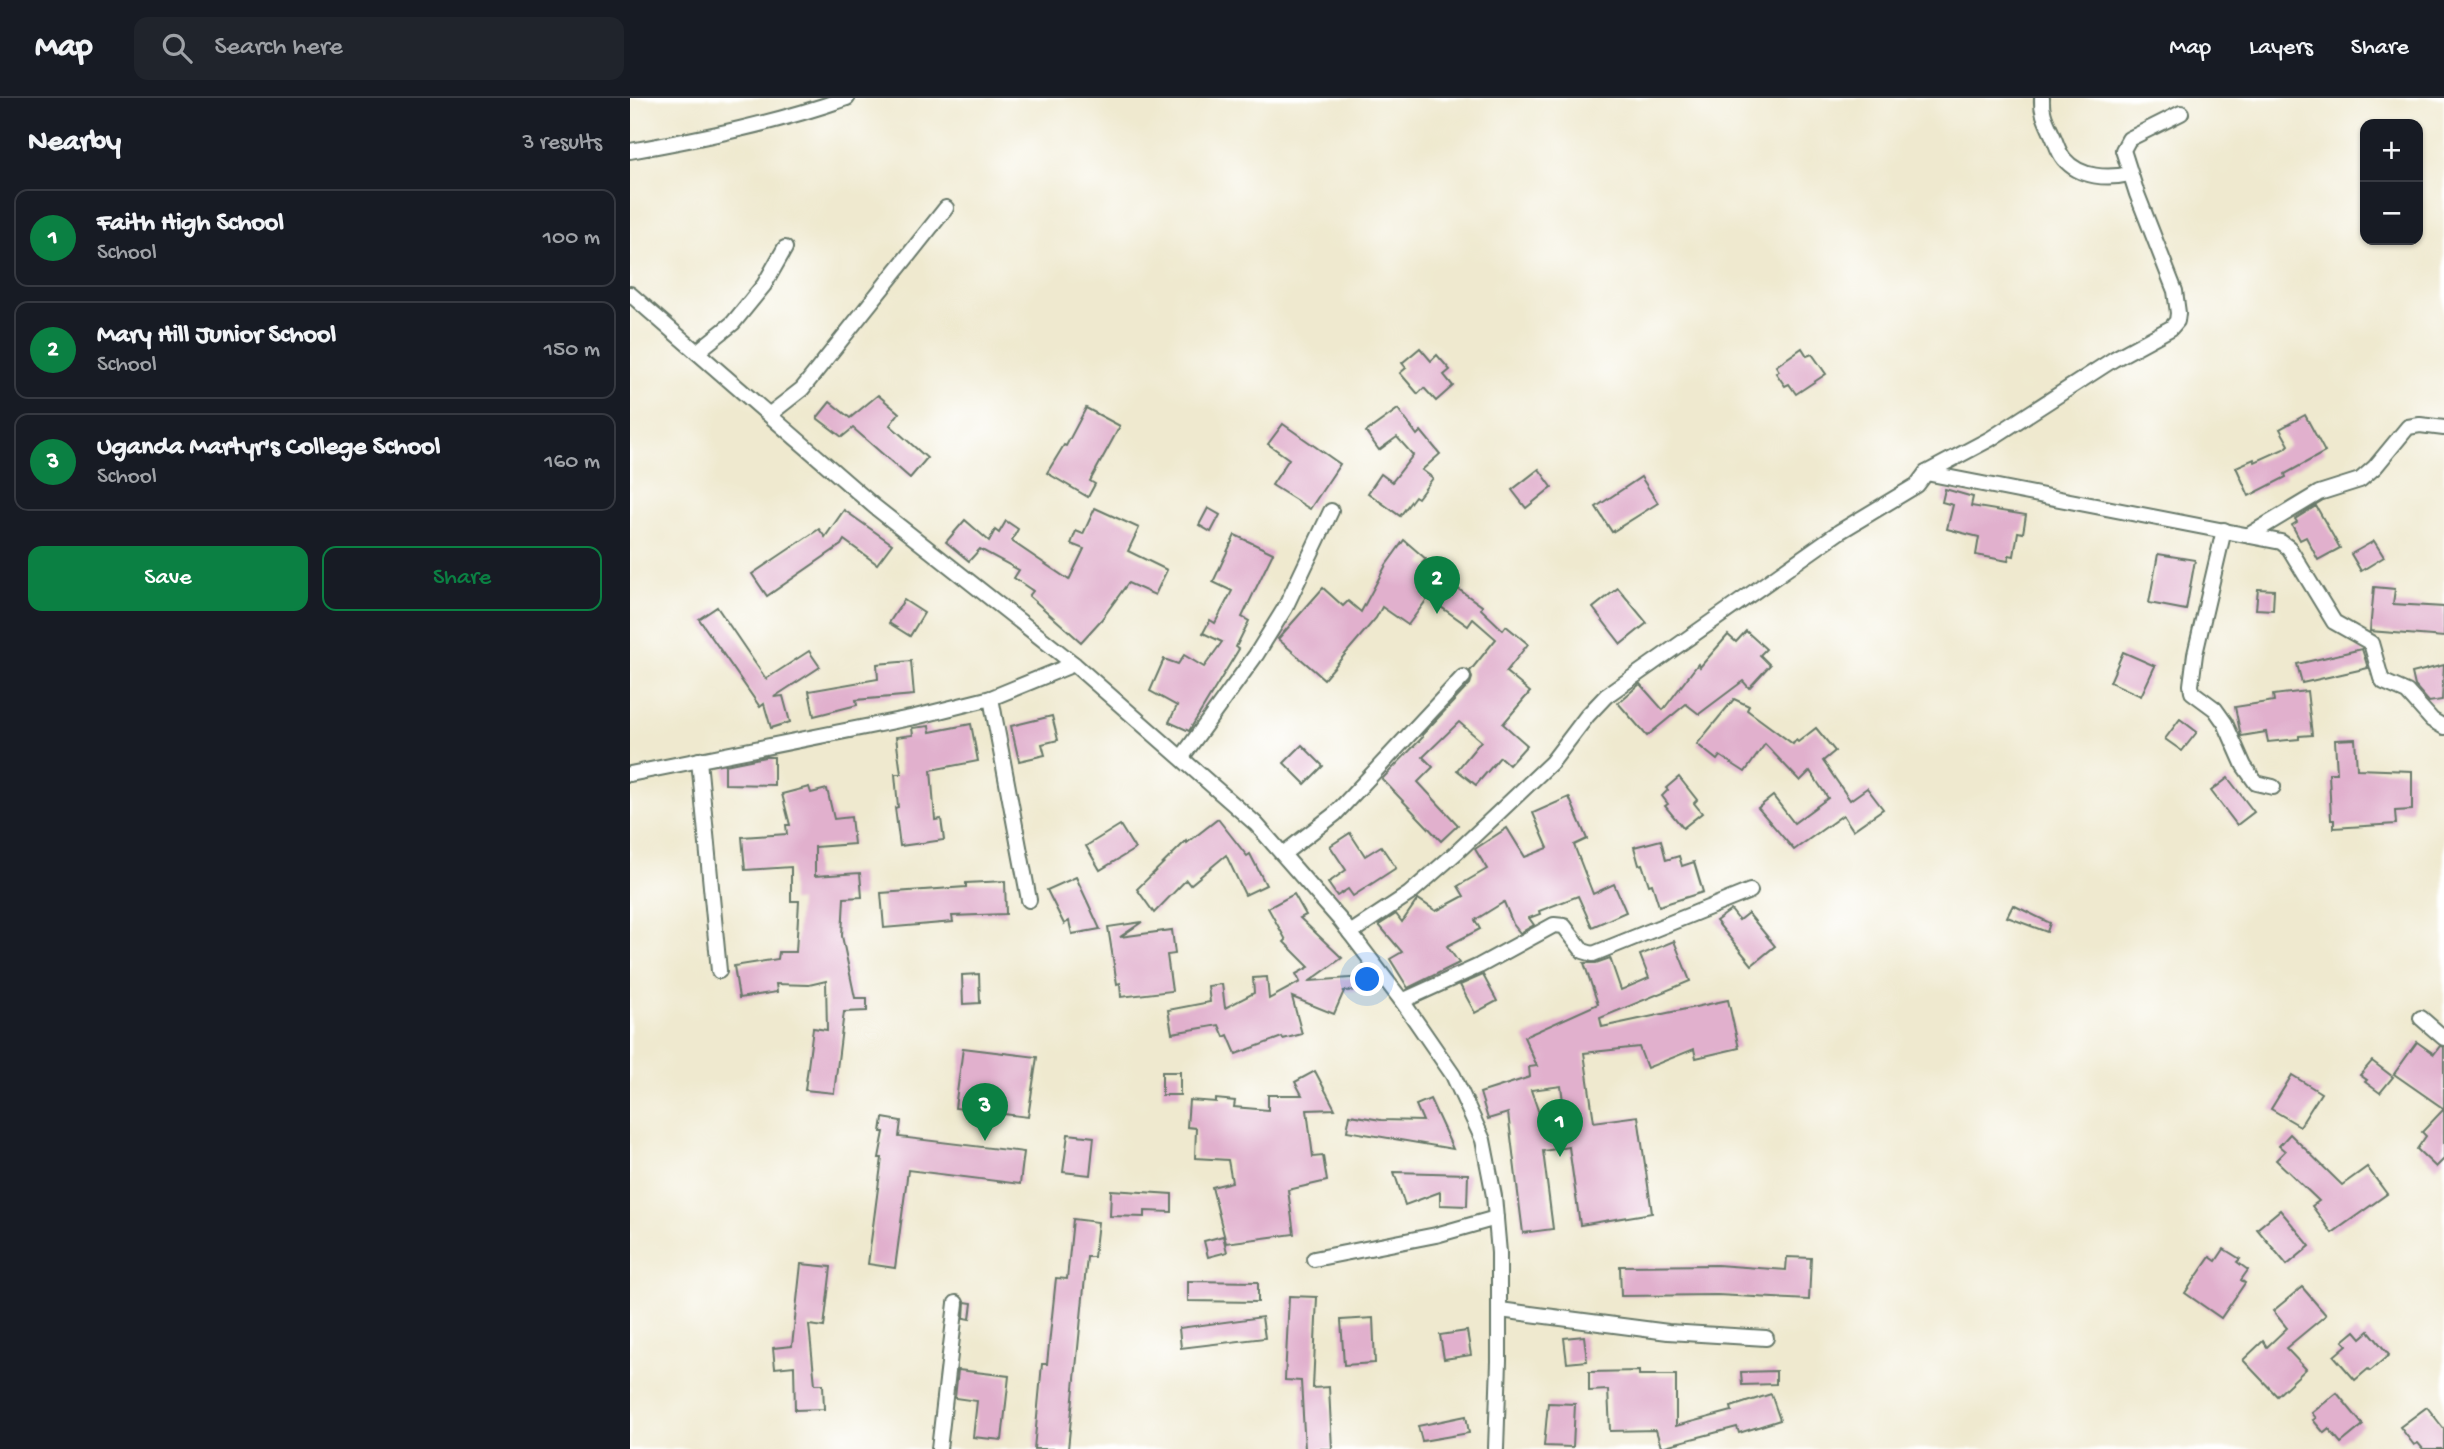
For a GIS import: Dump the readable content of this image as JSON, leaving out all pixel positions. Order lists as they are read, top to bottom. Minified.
{"page":{"header":"Map","search":"Search here","nav":["Map","Layers","Share"],"heading":["Nearby","3 results"],"map_buttons":["+","−"],"list":[{"mark":"1","name":"Faith High School","note":"School","value":"100 m"},{"mark":"2","name":"Mary Hill Junior School","note":"School","value":"150 m"},{"mark":"3","name":"Uganda Martyr's College School","note":"School","value":"160 m"}],"buttons":["Save","Share"],"pins":["2","3","1"]}}
